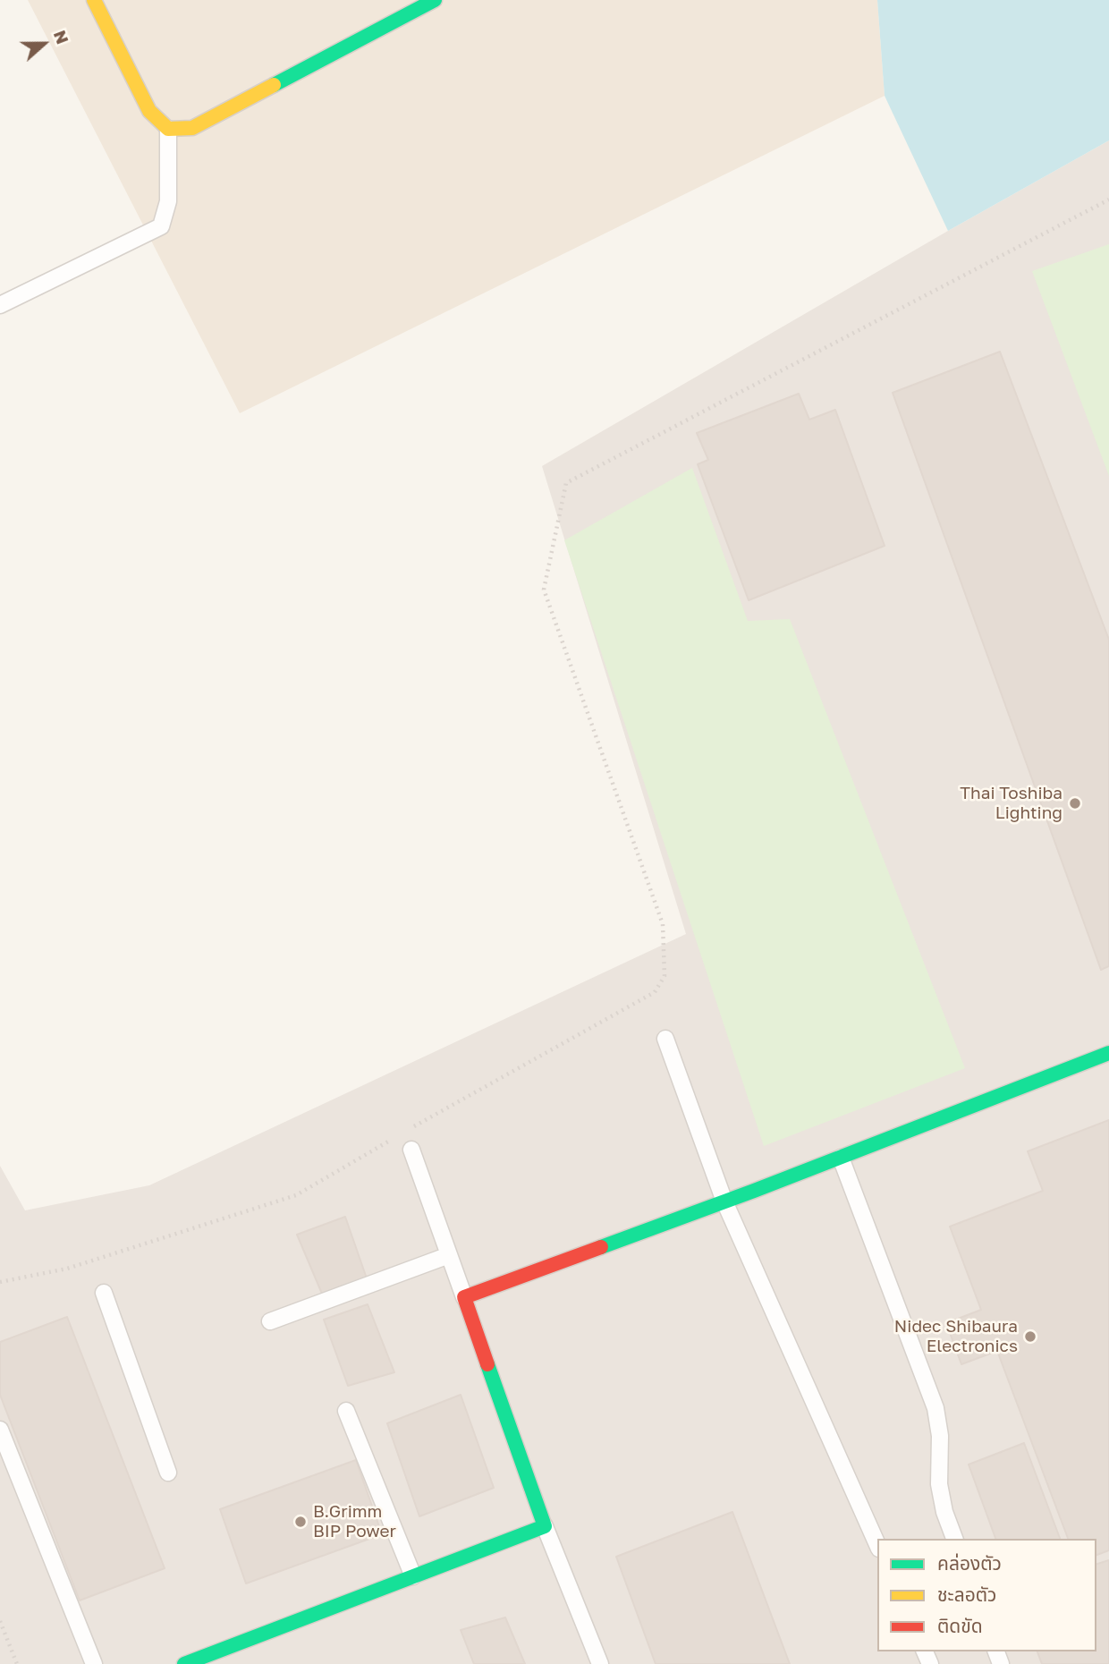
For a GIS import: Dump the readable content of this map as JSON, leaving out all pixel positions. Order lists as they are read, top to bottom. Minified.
{"places":["Thai Toshiba Lighting","Nidec Shibaura Electronics","B.Grimm BIP Power"],"legend":["คล่องตัว","ชะลอตัว","ติดขัด"],"north":"right"}
